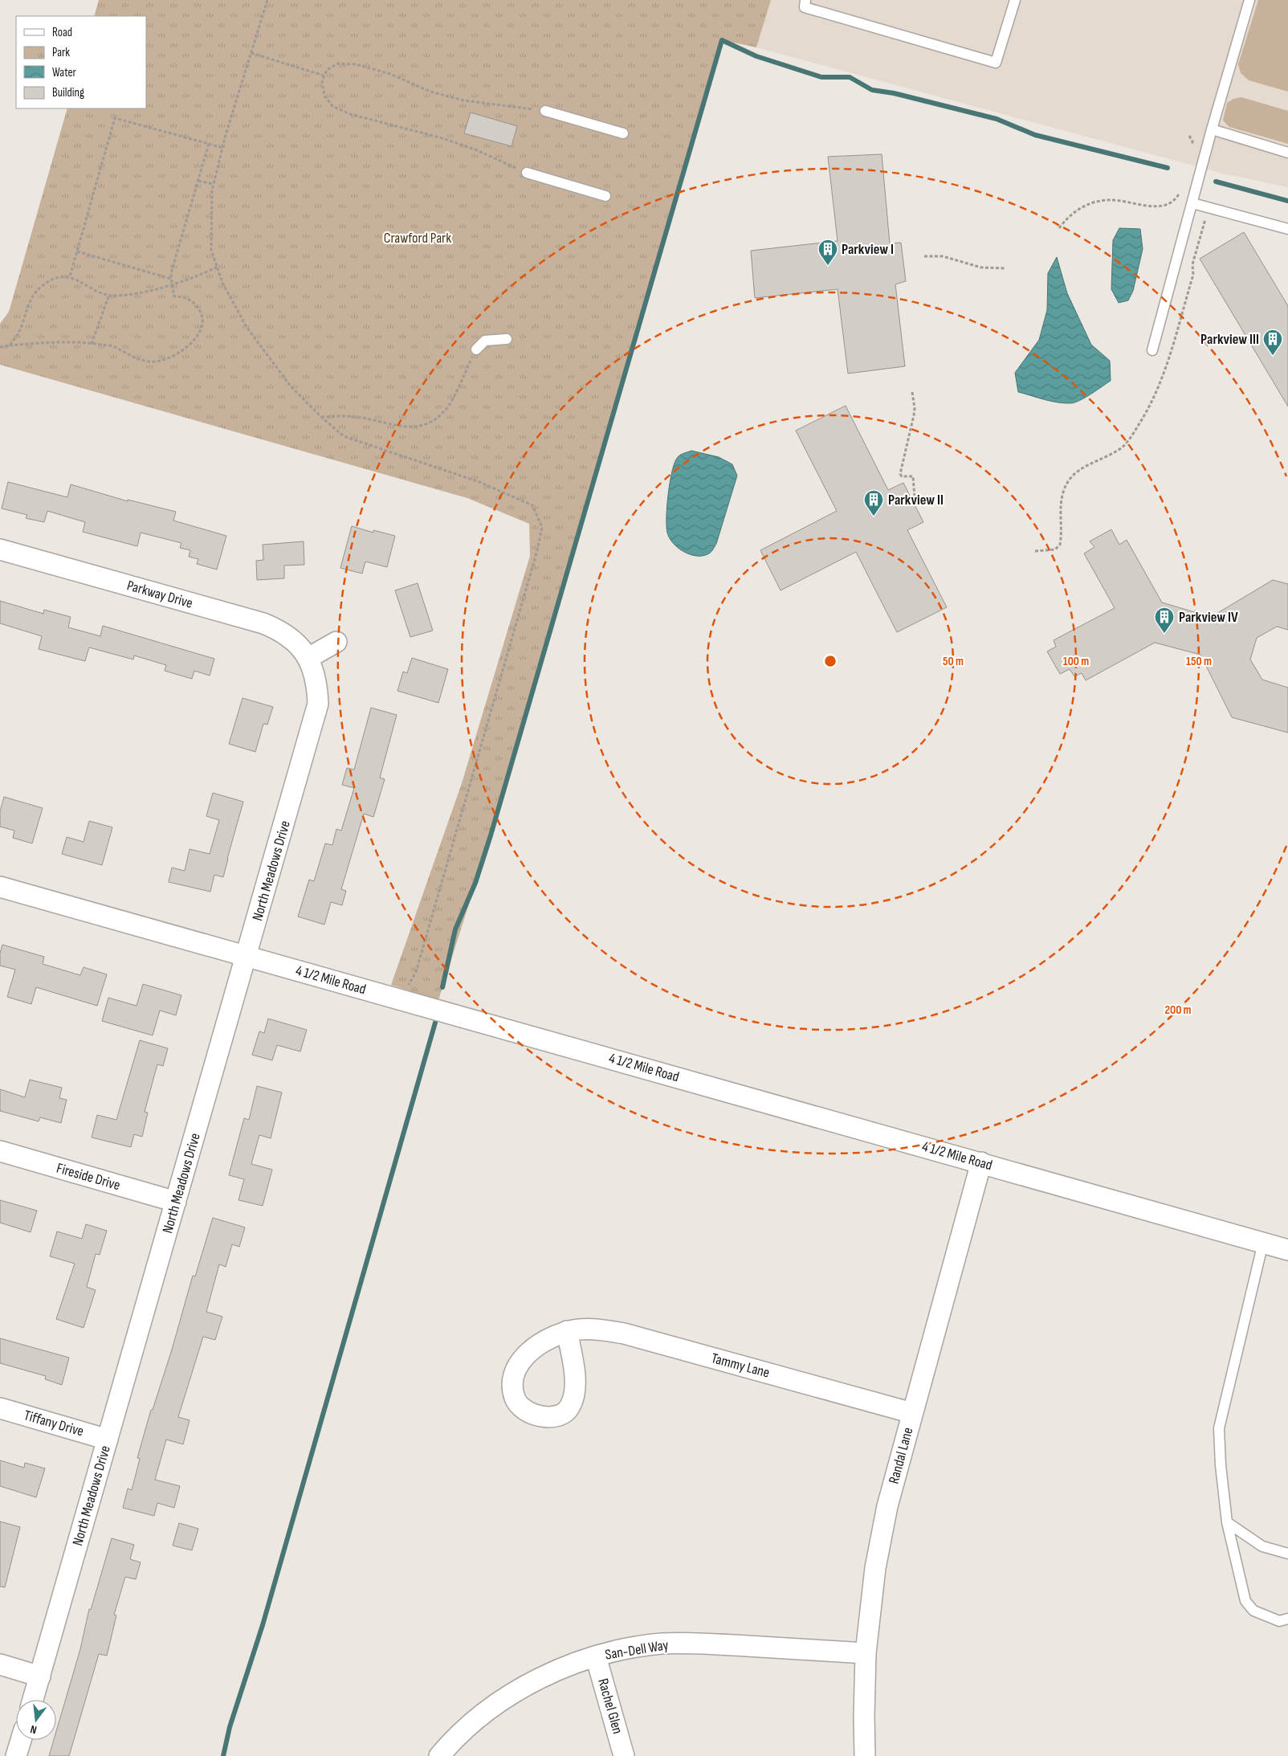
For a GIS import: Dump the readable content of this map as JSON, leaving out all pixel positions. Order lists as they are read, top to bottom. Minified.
{"streets":{"street":["Parkway Drive","North Meadows Drive","4 1/2 Mile Road","Fireside Drive","Tammy Lane","Tiffany Drive","Randal Lane","San-Dell Way","Rachel Glen"]},"crossings":[["Parkway Drive","North Meadows Drive"],["North Meadows Drive","4 1/2 Mile Road"],["North Meadows Drive","Fireside Drive"],["North Meadows Drive","Tiffany Drive"],["4 1/2 Mile Road","Randal Lane"],["Tammy Lane","Randal Lane"],["Randal Lane","San-Dell Way"],["San-Dell Way","Rachel Glen"]],"parks":["Crawford Park"],"places":{"building":["Parkview I","Parkview III","Parkview II","Parkview IV"]},"legend":["Road","Park","Water","Building"],"north":"bottom","rings":["50 m","100 m","150 m","200 m"]}
